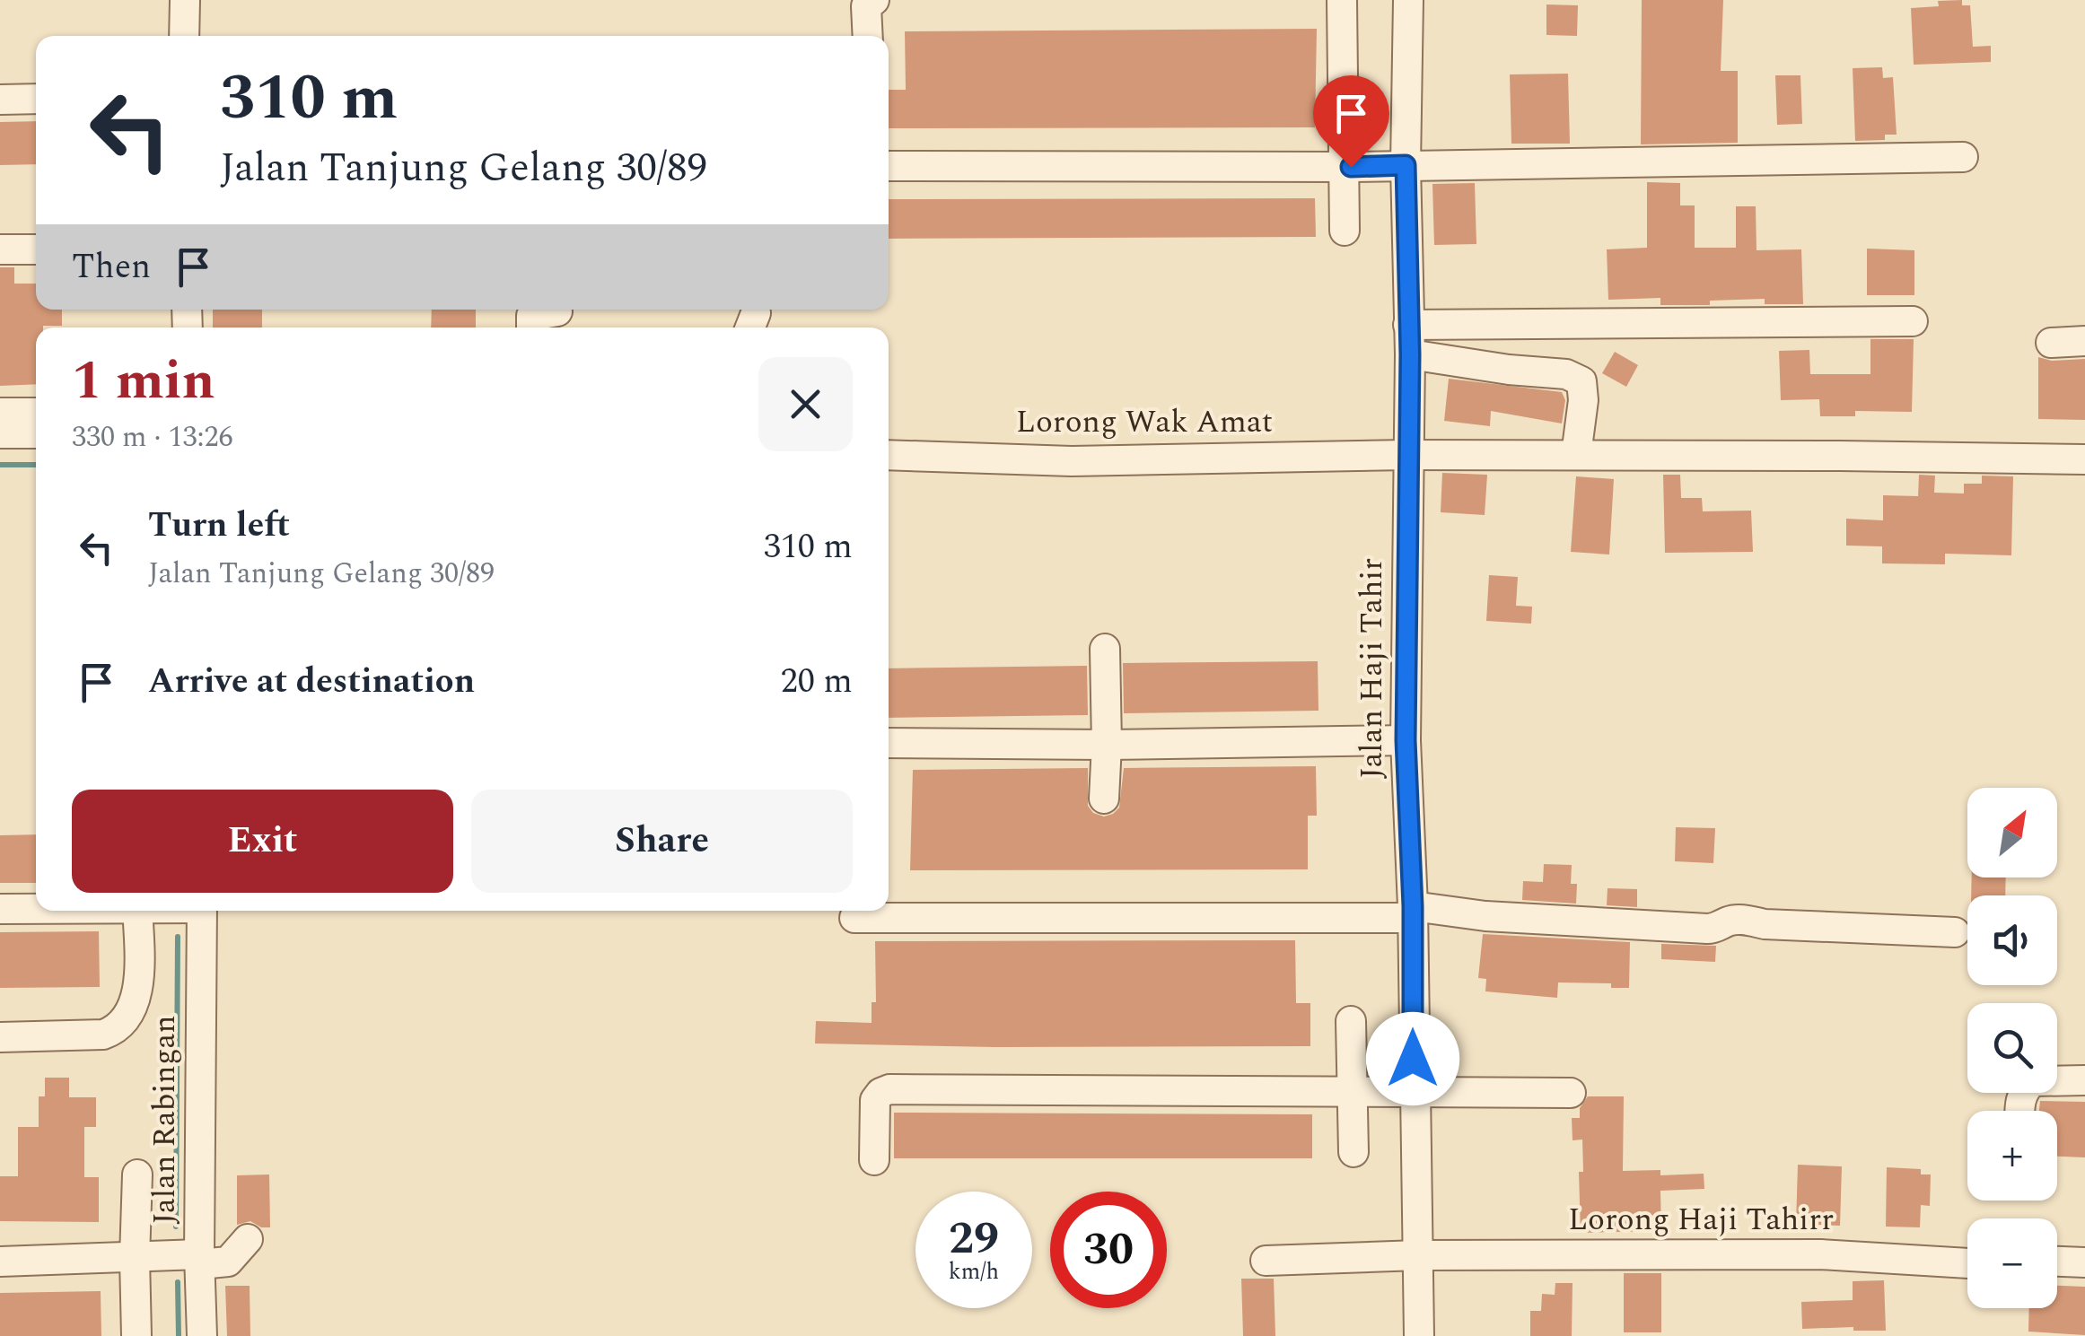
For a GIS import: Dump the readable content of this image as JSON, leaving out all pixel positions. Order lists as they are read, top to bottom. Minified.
{"streets":{"street":["Lorong Wak Amat","Jalan Haji Tahir","Jalan Rabingan","Lorong Haji Tahirr"]},"crossings":[["Lorong Wak Amat","Jalan Haji Tahir"],["Jalan Haji Tahir","Lorong Haji Tahirr"]],"north":"top right","page":{"turn":["310 m","Jalan Tanjung Gelang 30/89"],"then":"Then","heading":["1 min","330 m · 13:26"],"list":[{"name":"Turn left","note":"Jalan Tanjung Gelang 30/89","value":"310 m"},{"name":"Arrive at destination","value":"20 m"}],"buttons":["Exit","Share"],"map_buttons":["+","−"],"speed":"29 km/h","limit":"30"}}
